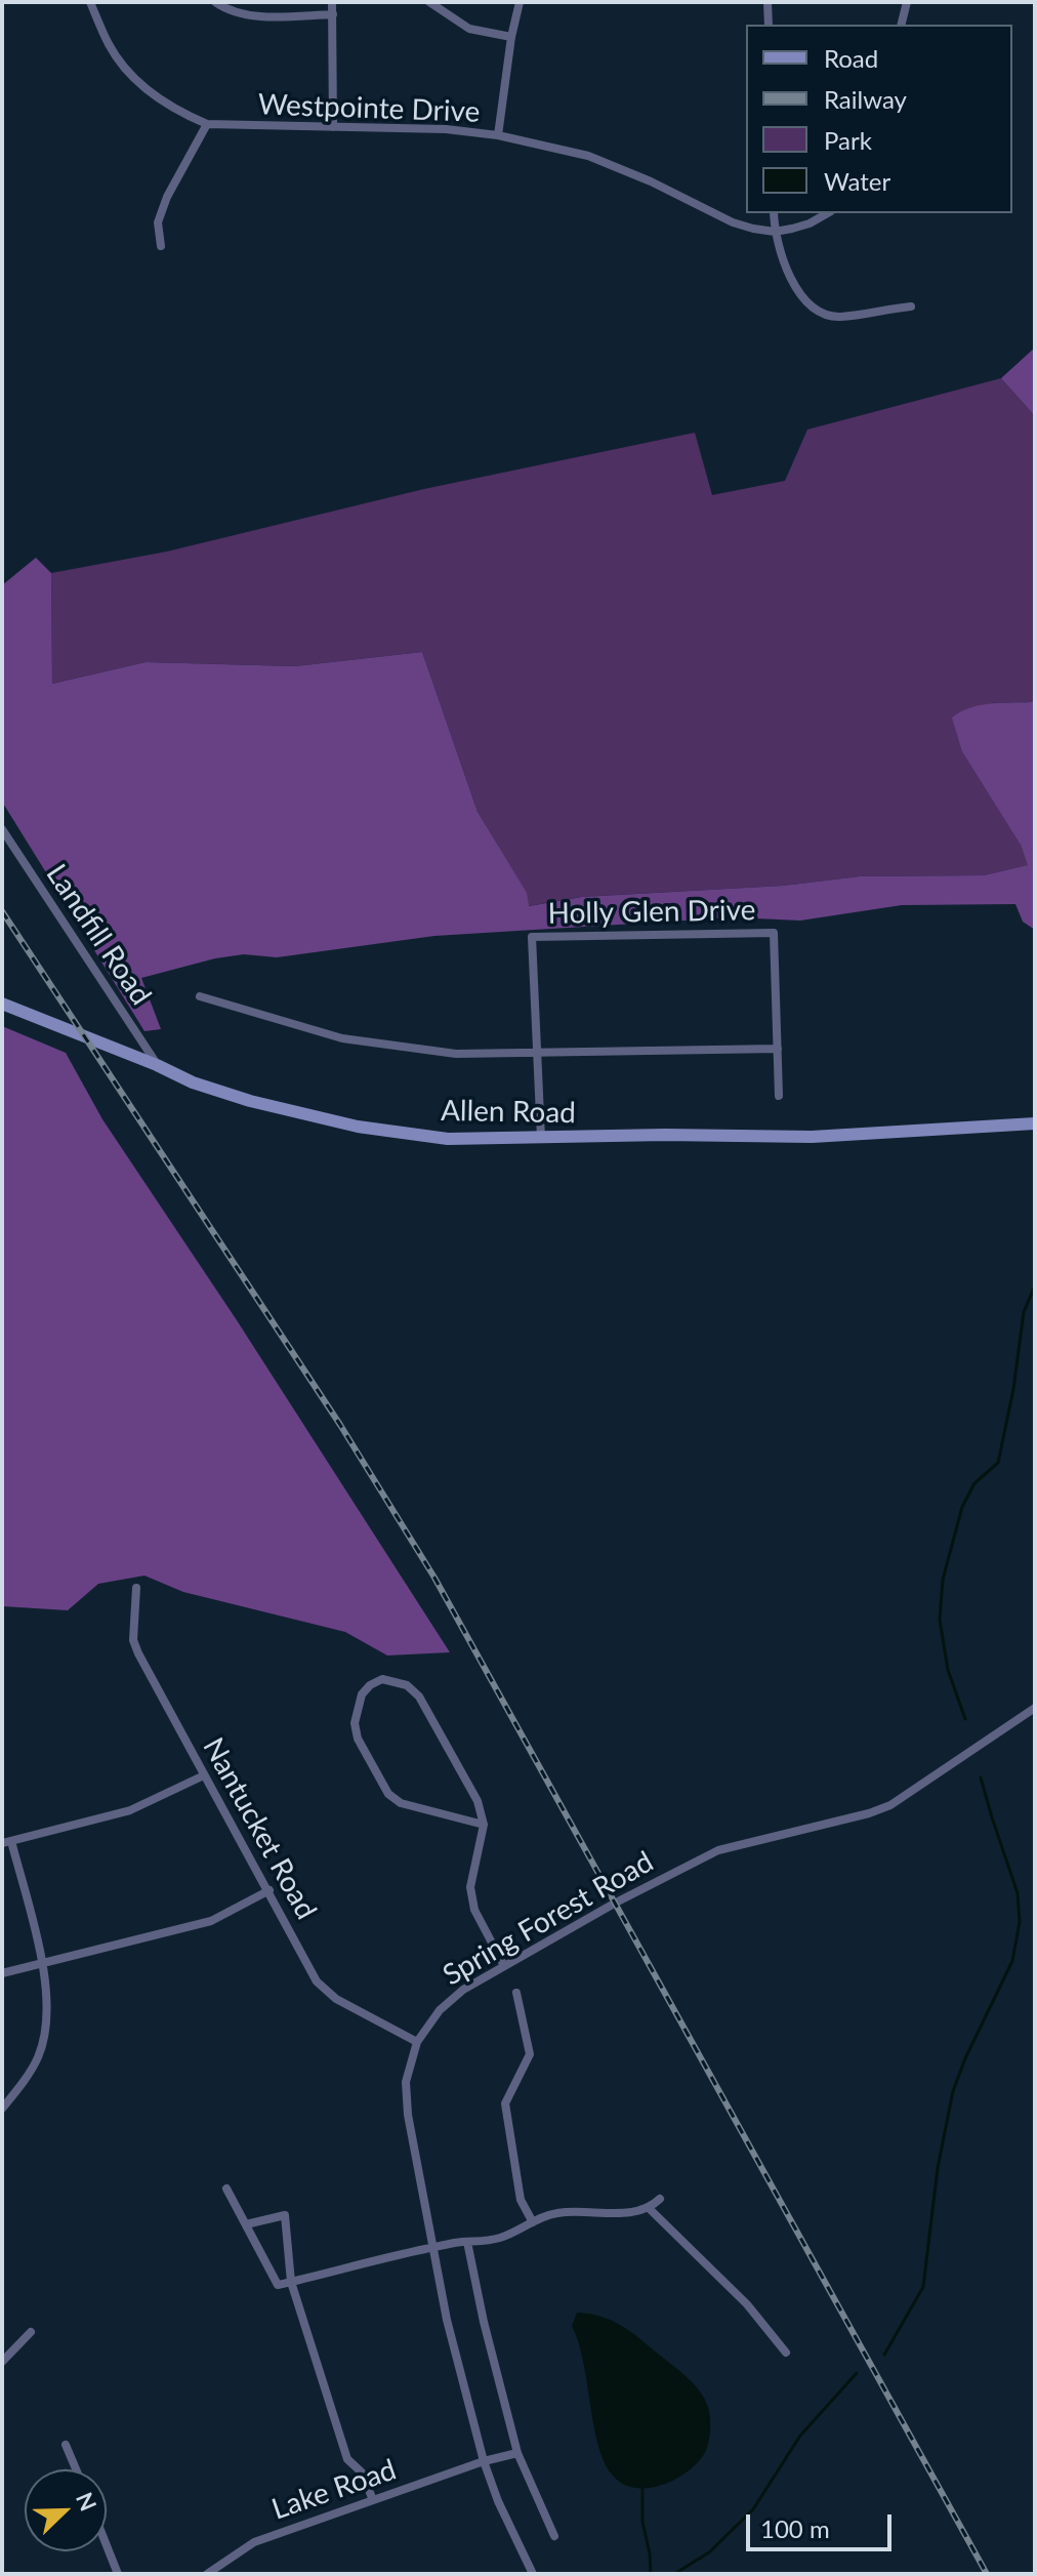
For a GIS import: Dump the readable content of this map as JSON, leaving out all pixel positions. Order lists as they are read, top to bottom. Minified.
{"streets":{"main road":["Allen Road"],"street":["Westpointe Drive","Holly Glen Drive","Landfill Road","Nantucket Road","Spring Forest Road","Lake Road"]},"crossings":[["Holly Glen Drive","Allen Road"],["Landfill Road","Allen Road"],["Nantucket Road","Spring Forest Road"],["Spring Forest Road","Lake Road"]],"legend":["Road","Railway","Park","Water"],"scale_bar":"100 m","north":"top right"}
